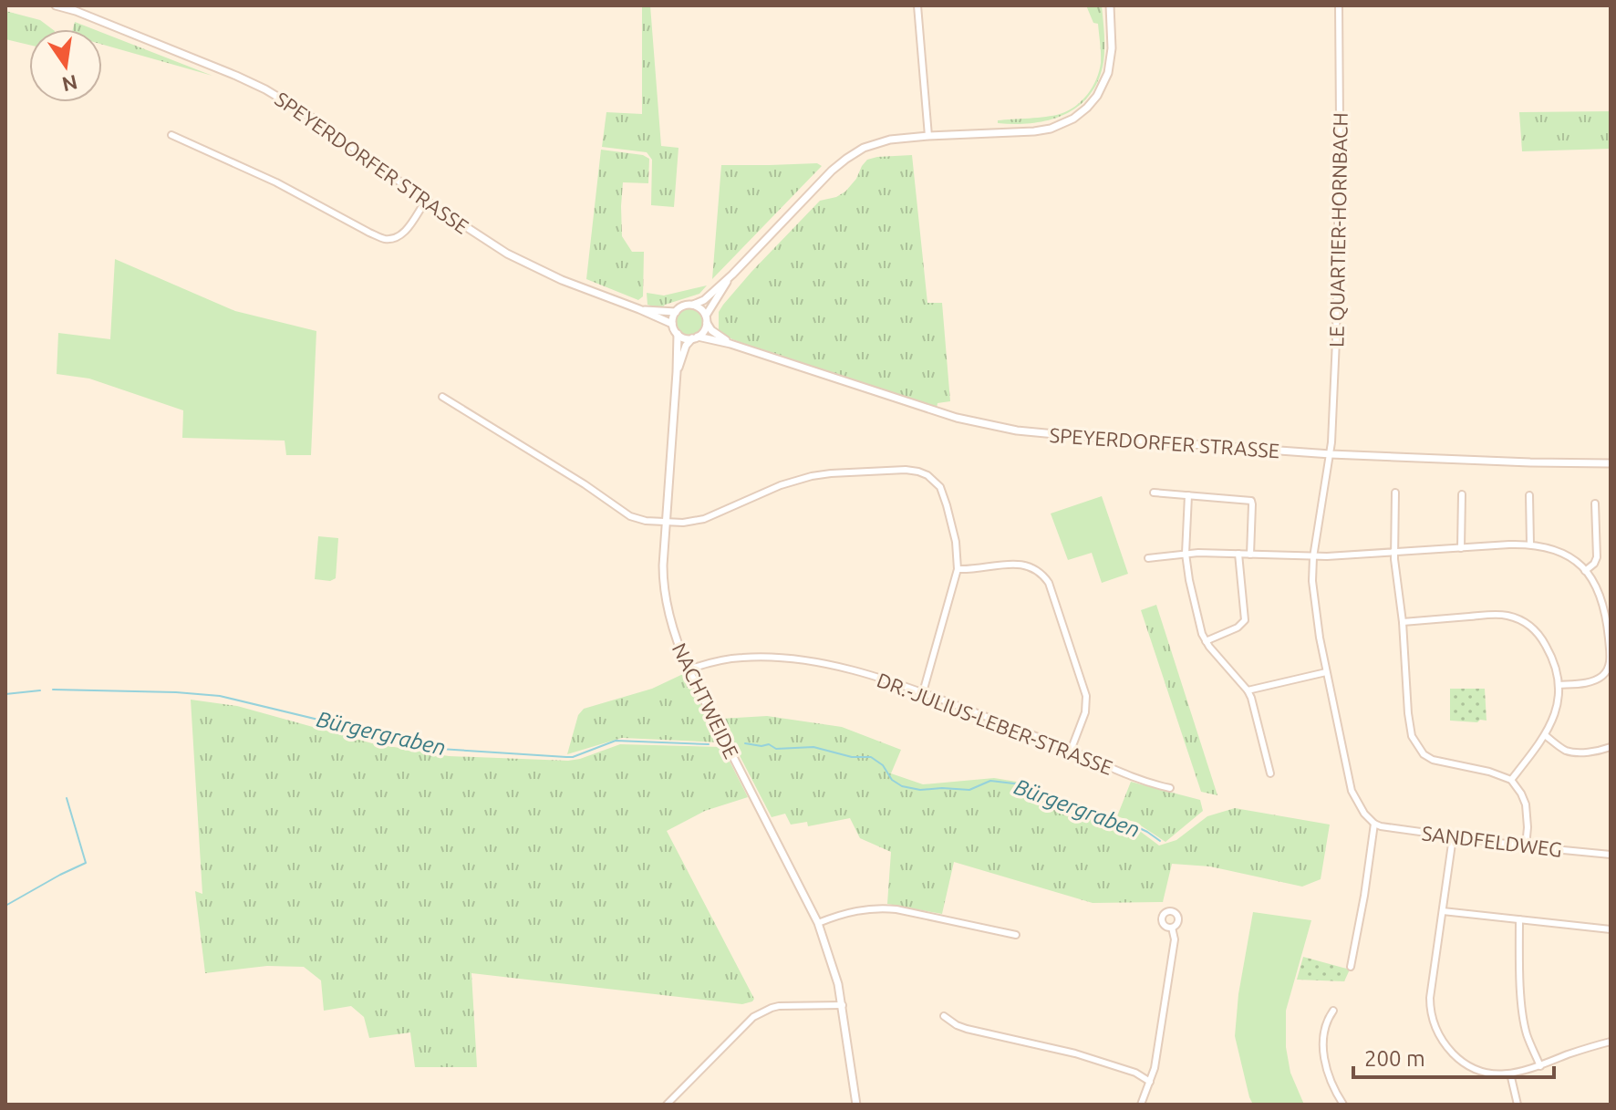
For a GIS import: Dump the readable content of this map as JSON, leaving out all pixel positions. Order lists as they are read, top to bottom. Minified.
{"streets":{"street":["SPEYERDORFER STRASSE","LE QUARTIER-HORNBACH","NACHTWEIDE","DR.-JULIUS-LEBER-STRASSE","SANDFELDWEG"]},"crossings":[["SPEYERDORFER STRASSE","LE QUARTIER-HORNBACH"],["SPEYERDORFER STRASSE","NACHTWEIDE"],["LE QUARTIER-HORNBACH","SANDFELDWEG"],["NACHTWEIDE","DR.-JULIUS-LEBER-STRASSE"]],"water":["Bürgergraben"],"scale_bar":"200 m","north":"bottom"}
